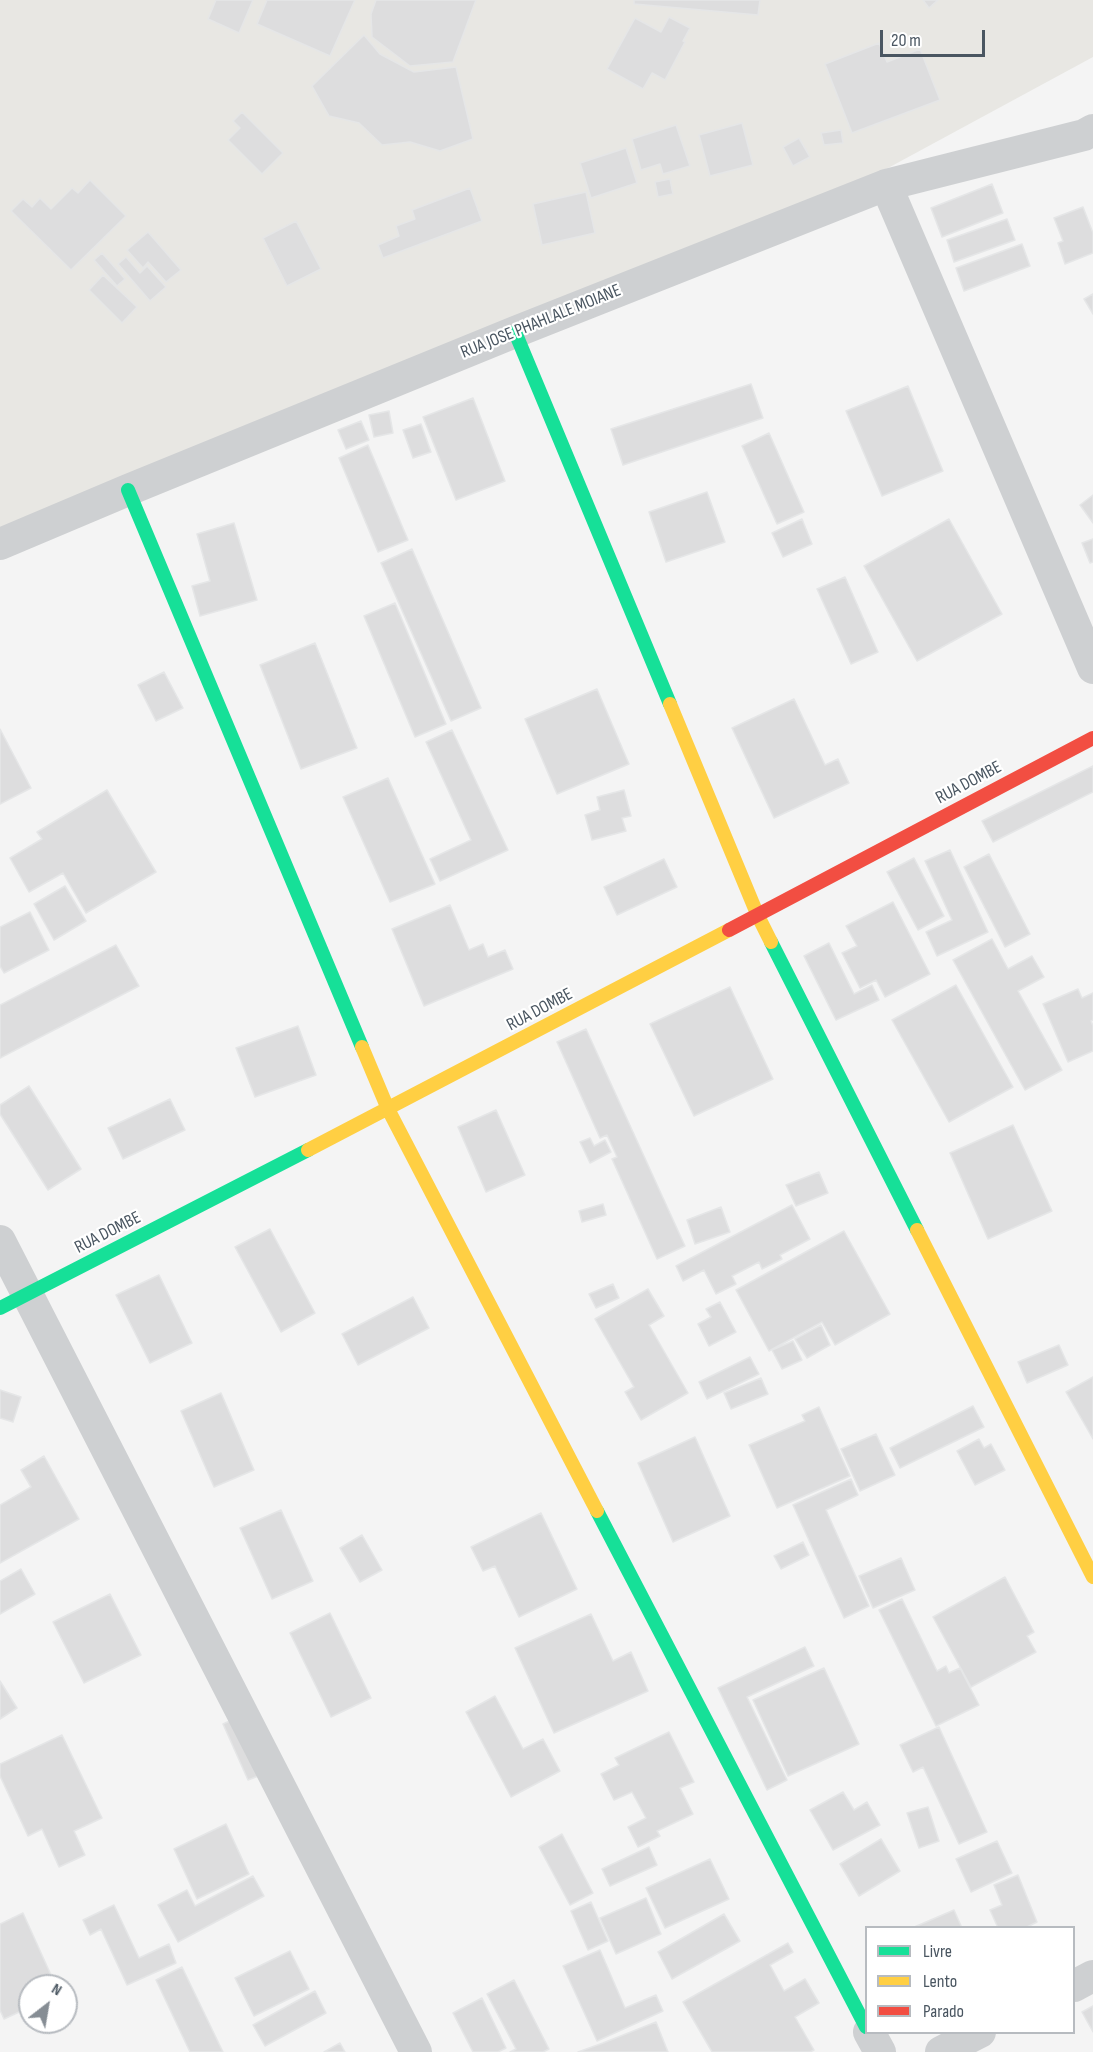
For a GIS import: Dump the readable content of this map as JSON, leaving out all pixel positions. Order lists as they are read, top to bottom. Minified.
{"streets":{"street":["RUA JOSE PHAHLALE MOIANE","RUA DOMBE"]},"legend":["Livre","Lento","Parado"],"scale_bar":"20 m","north":"top right"}
